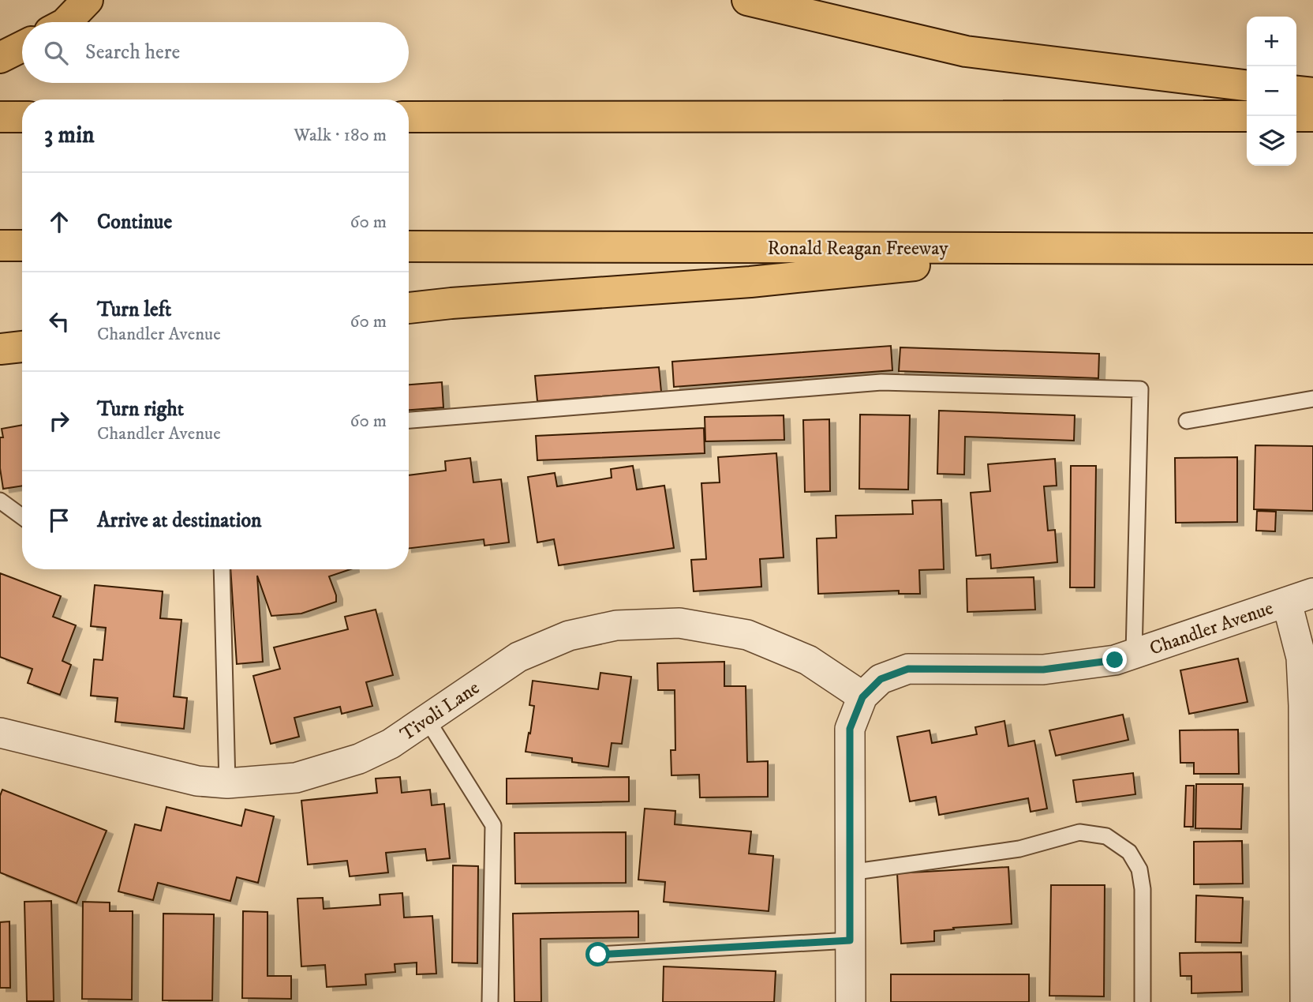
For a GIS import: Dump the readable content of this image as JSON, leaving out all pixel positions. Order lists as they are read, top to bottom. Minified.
{"streets":{"highway":["Ronald Reagan Freeway"],"street":["Chandler Avenue","Tivoli Lane"]},"crossings":[["Chandler Avenue","Tivoli Lane"]],"page":{"map_buttons":["+","−"],"search":"Search here","heading":["3 min","Walk · 180 m"],"list":[["Continue","60 m"],["Turn left","Chandler Avenue","60 m"],["Turn right","Chandler Avenue","60 m"],"Arrive at destination"]}}
